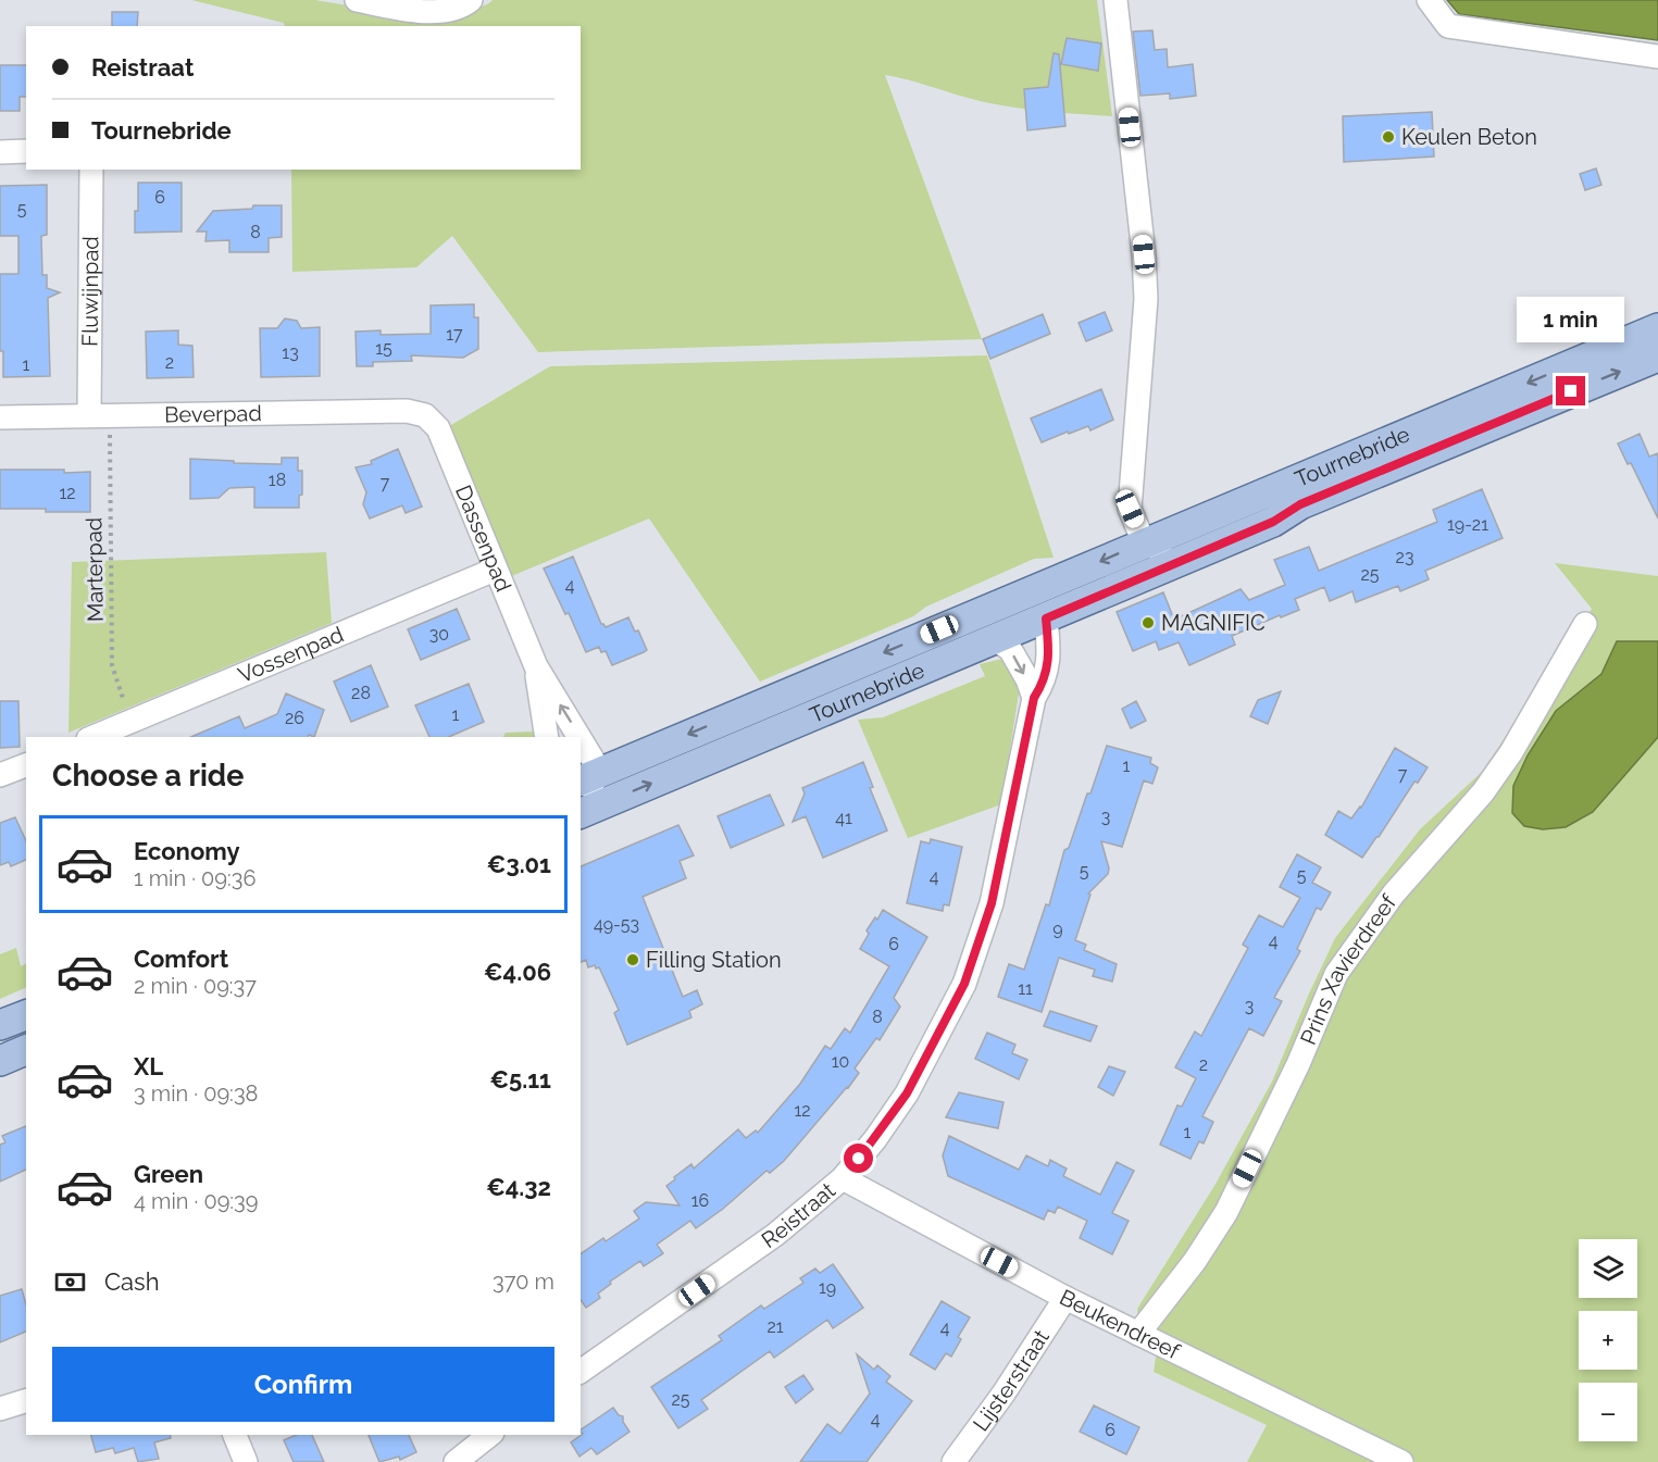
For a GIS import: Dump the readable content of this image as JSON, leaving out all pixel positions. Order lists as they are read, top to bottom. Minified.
{"streets":{"main road":["Tournebride"],"street":["Fluwijnpad","Beverpad","Dassenpad","Vossenpad","Prins Xavierdreef","Reistraat","Beukendreef","Lijsterstraat"],"path":["Marterpad"]},"crossings":[["Fluwijnpad","Beverpad"],["Fluwijnpad","Marterpad"],["Beverpad","Dassenpad"],["Beverpad","Marterpad"],["Tournebride","Dassenpad"],["Tournebride","Reistraat"],["Dassenpad","Vossenpad"],["Marterpad","Vossenpad"],["Prins Xavierdreef","Beukendreef"],["Reistraat","Beukendreef"],["Beukendreef","Lijsterstraat"]],"places":["Keulen Beton","MAGNIFIC","Filling Station"],"house_numbers":["6","5","8","17","15","13","2","1","18","7","12","19-21","23","25","4","30","28","1","26","1","7","3","41","5","5","4","49-53","9","4","6","11","3","8","10","2","12","1","16","19","21","4","25","4","6"],"page":{"banner":["Reistraat","Tournebride"],"bubble":"1 min","heading":"Choose a ride","list":[{"name":"Economy","note":"1 min · 09:36","value":"€3.01"},{"name":"Comfort","note":"2 min · 09:37","value":"€4.06"},{"name":"XL","note":"3 min · 09:38","value":"€5.11"},{"name":"Green","note":"4 min · 09:39","value":"€4.32"}],"map_buttons":["+","−"],"pay":["Cash","370 m"],"buttons":"Confirm"}}
